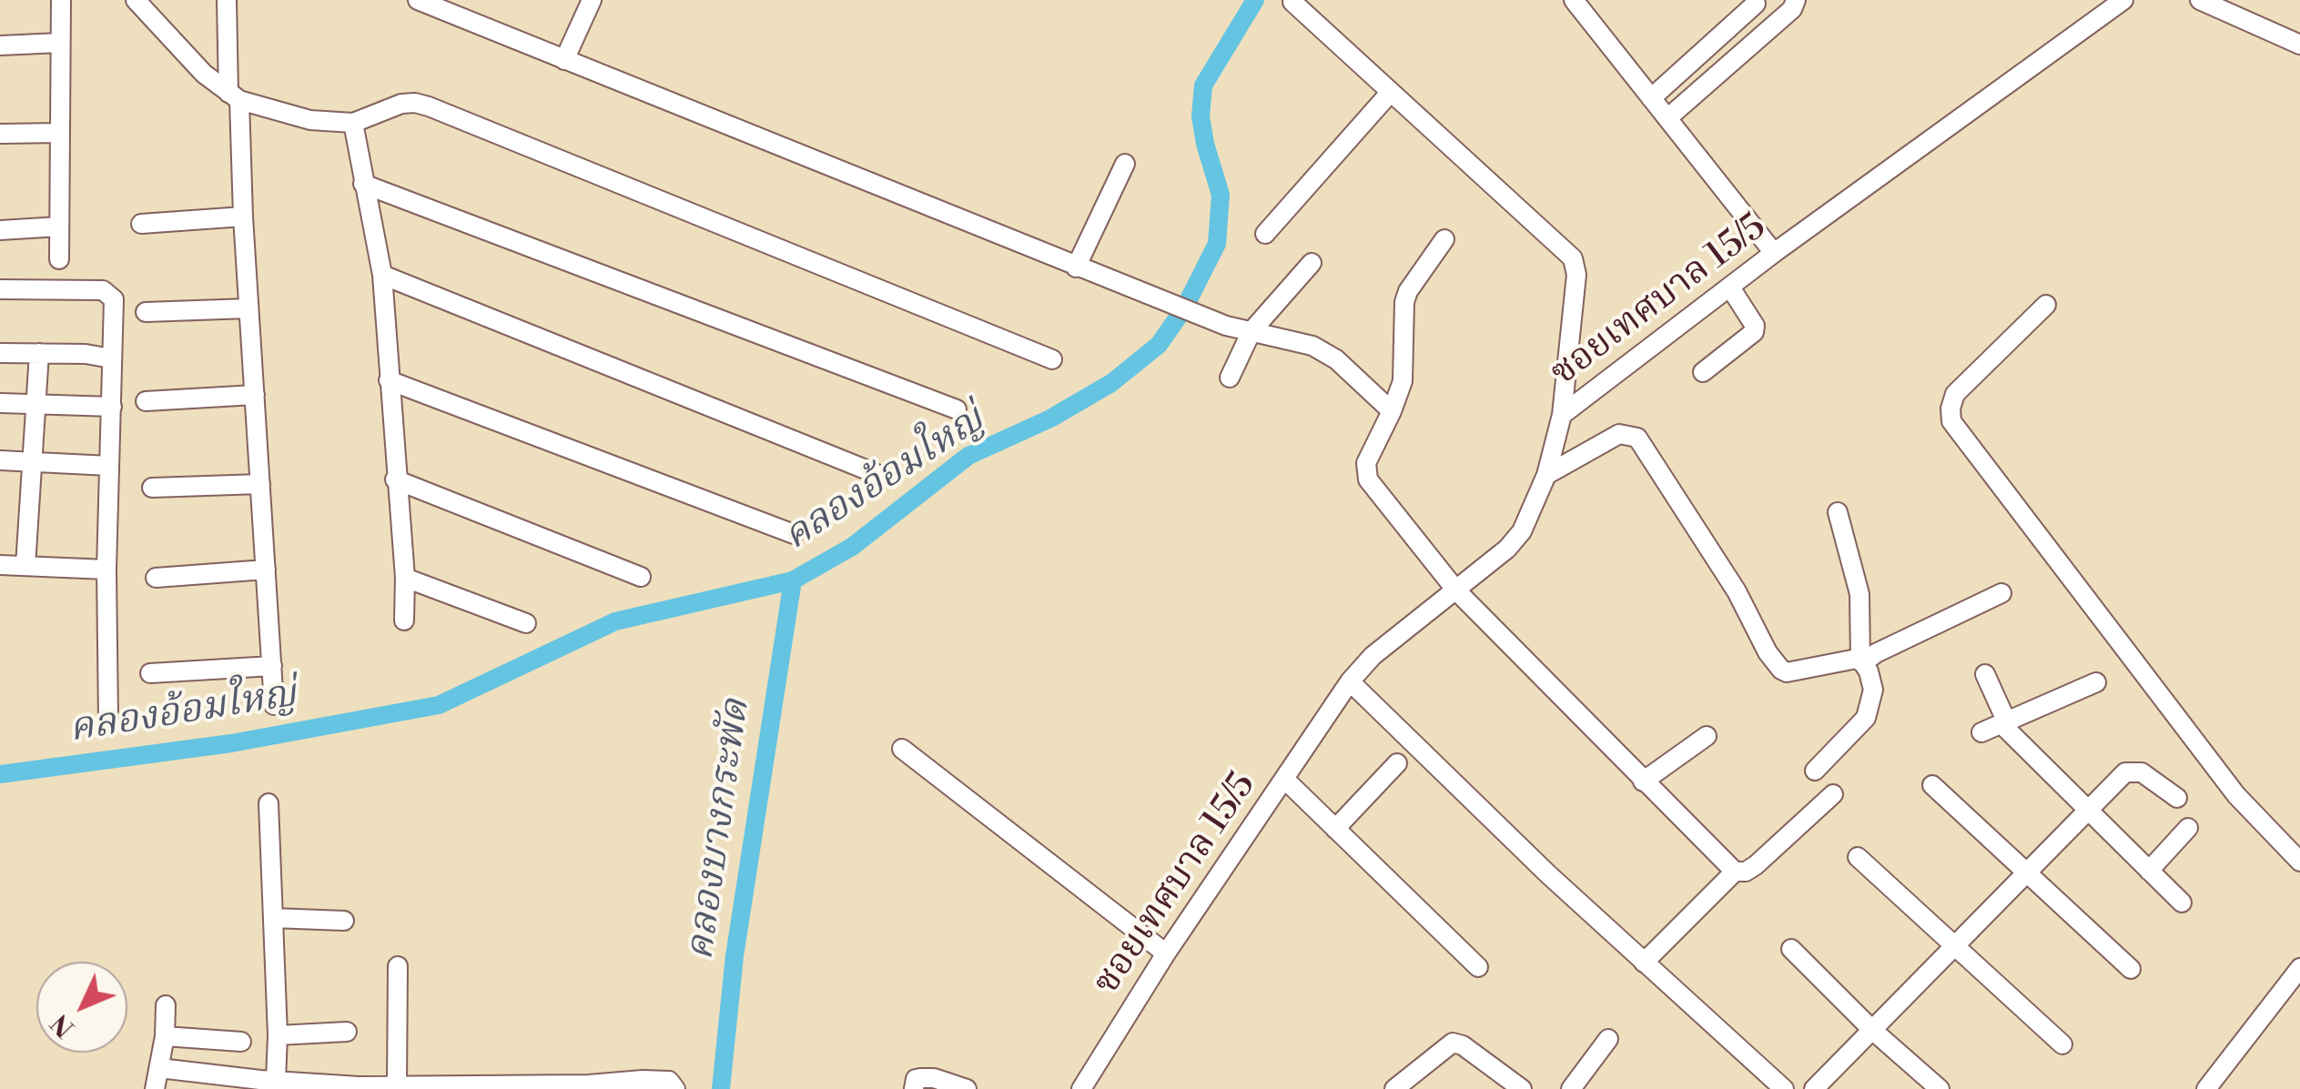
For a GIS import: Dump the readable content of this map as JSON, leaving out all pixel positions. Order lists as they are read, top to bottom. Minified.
{"streets":{"street":["ซอยเทศบาล 15/5"]},"water":["คลองอ้อมใหญ่","คลองบางกระพัด"],"north":"bottom left"}
